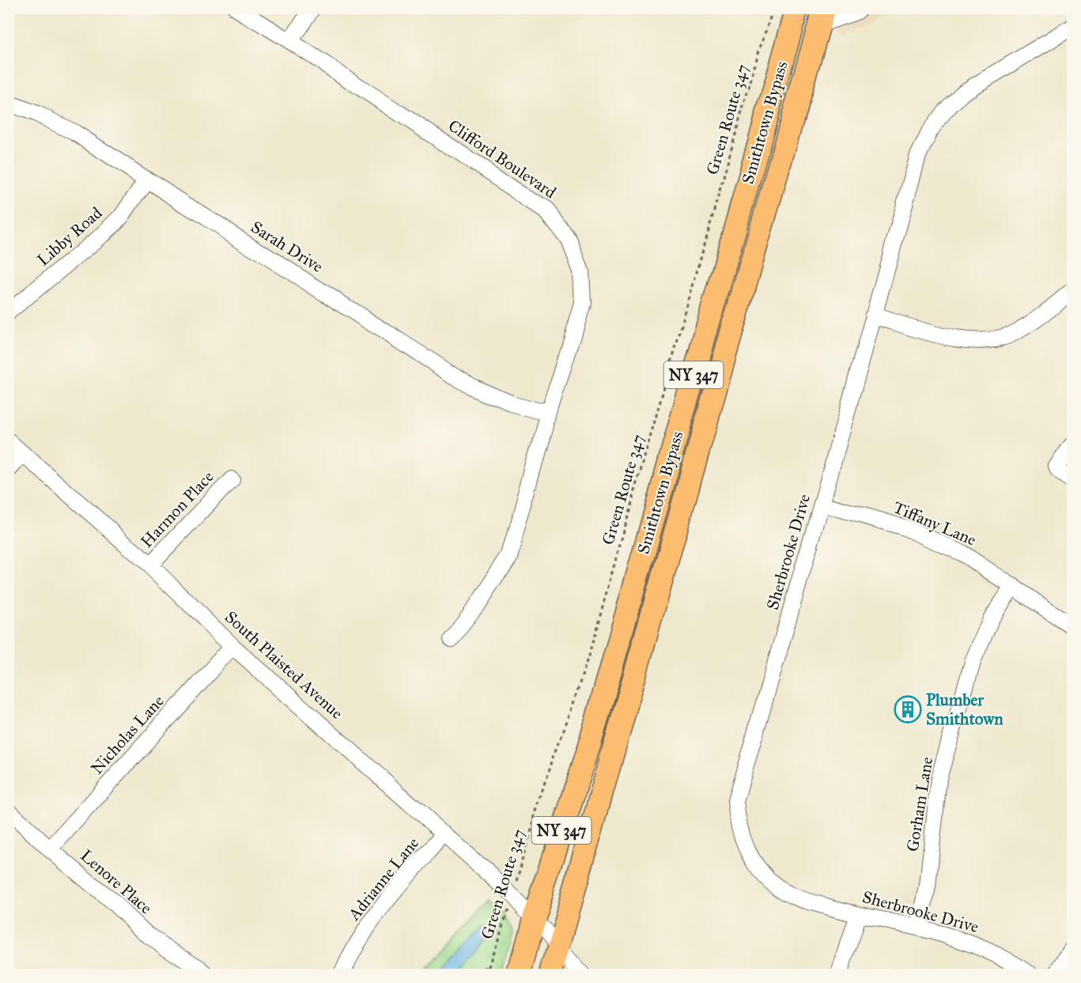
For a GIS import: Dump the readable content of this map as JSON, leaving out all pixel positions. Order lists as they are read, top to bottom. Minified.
{"streets":{"highway":["Smithtown Bypass","NY 347"],"street":["Clifford Boulevard","Libby Road","Sarah Drive","Harmon Place","Tiffany Lane","Sherbrooke Drive","South Plaisted Avenue","Nicholas Lane","Gorham Lane","Adrianne Lane","Lenore Place"],"path":["Green Route 347"]},"crossings":[["Green Route 347","South Plaisted Avenue"],["Smithtown Bypass","South Plaisted Avenue"],["Clifford Boulevard","Sarah Drive"],["Libby Road","Sarah Drive"],["Harmon Place","South Plaisted Avenue"],["Tiffany Lane","Sherbrooke Drive"],["Tiffany Lane","Gorham Lane"],["Sherbrooke Drive","Gorham Lane"],["South Plaisted Avenue","Nicholas Lane"],["South Plaisted Avenue","Adrianne Lane"],["Nicholas Lane","Lenore Place"]],"places":{"building":["Plumber Smithtown"]}}
